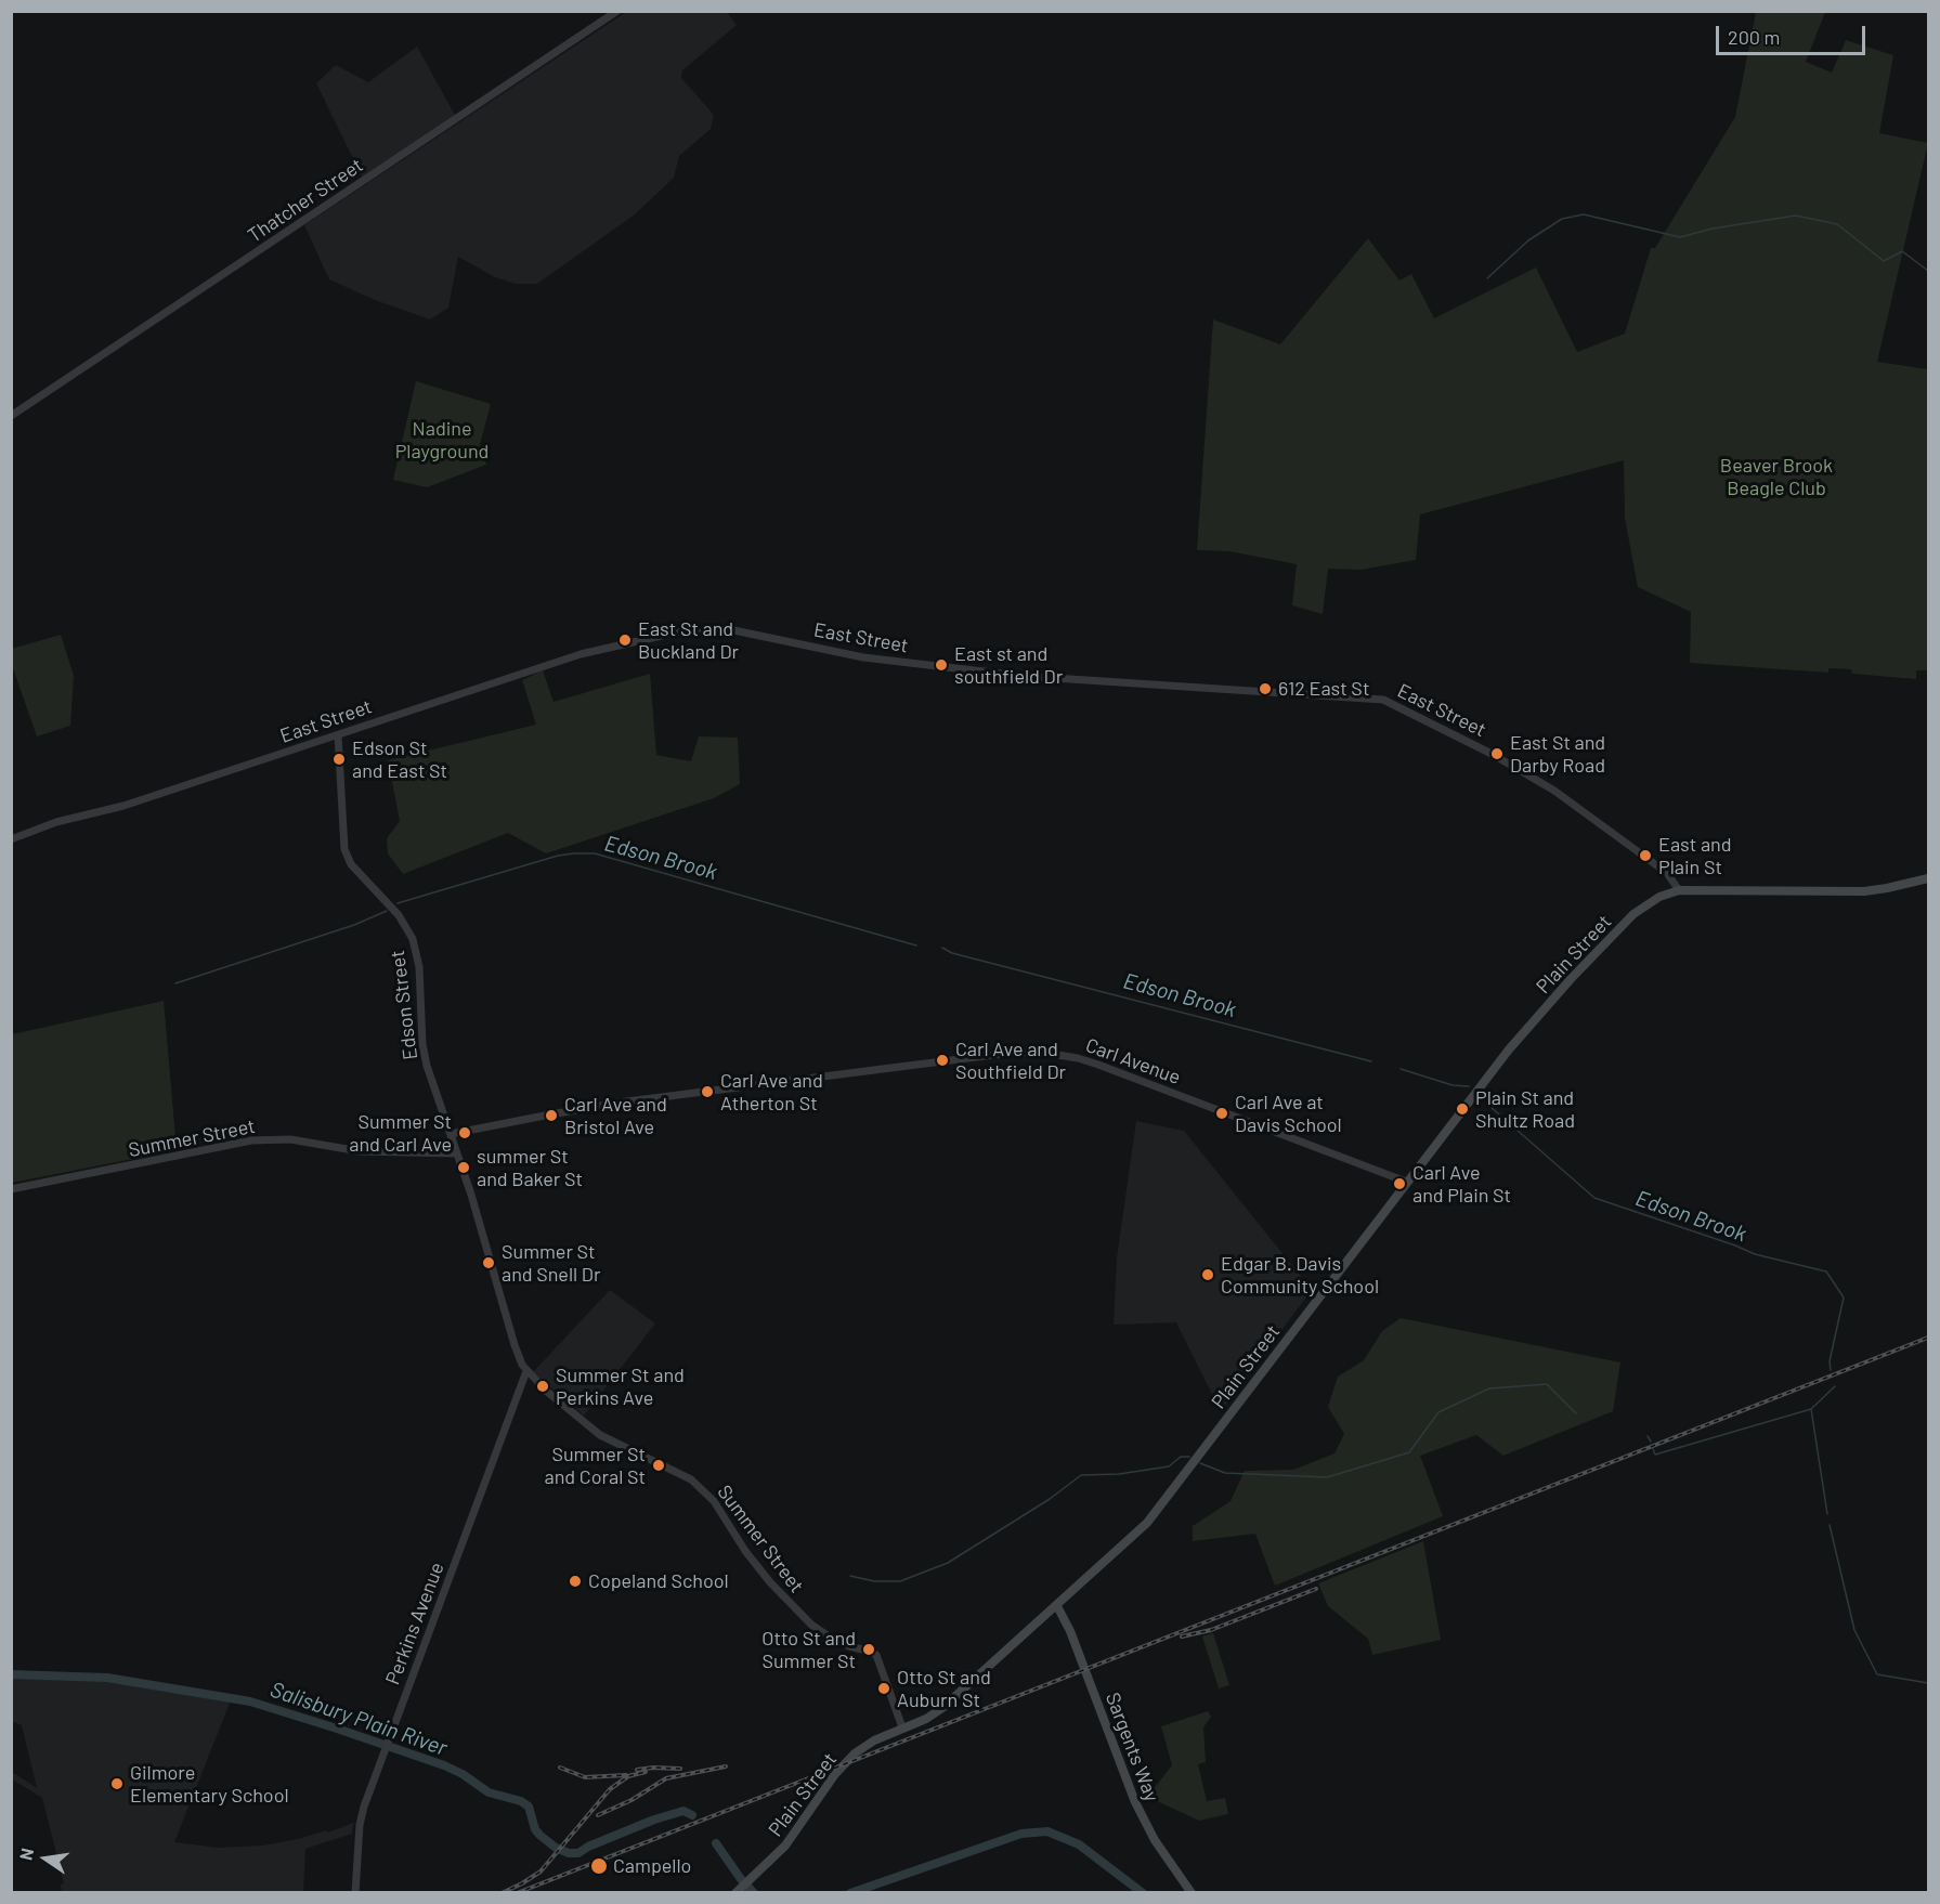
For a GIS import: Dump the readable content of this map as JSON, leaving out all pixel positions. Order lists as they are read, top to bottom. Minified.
{"streets":{"main road":["Plain Street","Sargents Way"],"street":["Thatcher Street","East Street","Edson Street","Carl Avenue","Summer Street","Perkins Avenue"]},"crossings":[["East Street","Plain Street"],["East Street","Edson Street"],["Plain Street","Carl Avenue"],["Plain Street","Summer Street"],["Plain Street","Sargents Way"],["Edson Street","Carl Avenue"],["Edson Street","Summer Street"],["Carl Avenue","Summer Street"],["Summer Street","Perkins Avenue"]],"water":["Edson Brook","Salisbury Plain River"],"parks":["Nadine Playground","Beaver Brook Beagle Club"],"places":["East St and Buckland Dr","East st and southfield Dr","612 East St","East St and Darby Road","Edson St and East St","East and Plain St","Carl Ave and Southfield Dr","Carl Ave and Atherton St","Plain St and Shultz Road","Carl Ave at Davis School","Carl Ave and Bristol Ave","Summer St and Carl Ave","summer St and Baker St","Carl Ave and Plain St","Summer St and Snell Dr","Edgar B. Davis Community School","Summer St and Perkins Ave","Summer St and Coral St","Copeland School","Otto St and Summer St","Otto St and Auburn St","Gilmore Elementary School","Campello"],"scale_bar":"200 m","north":"left"}
